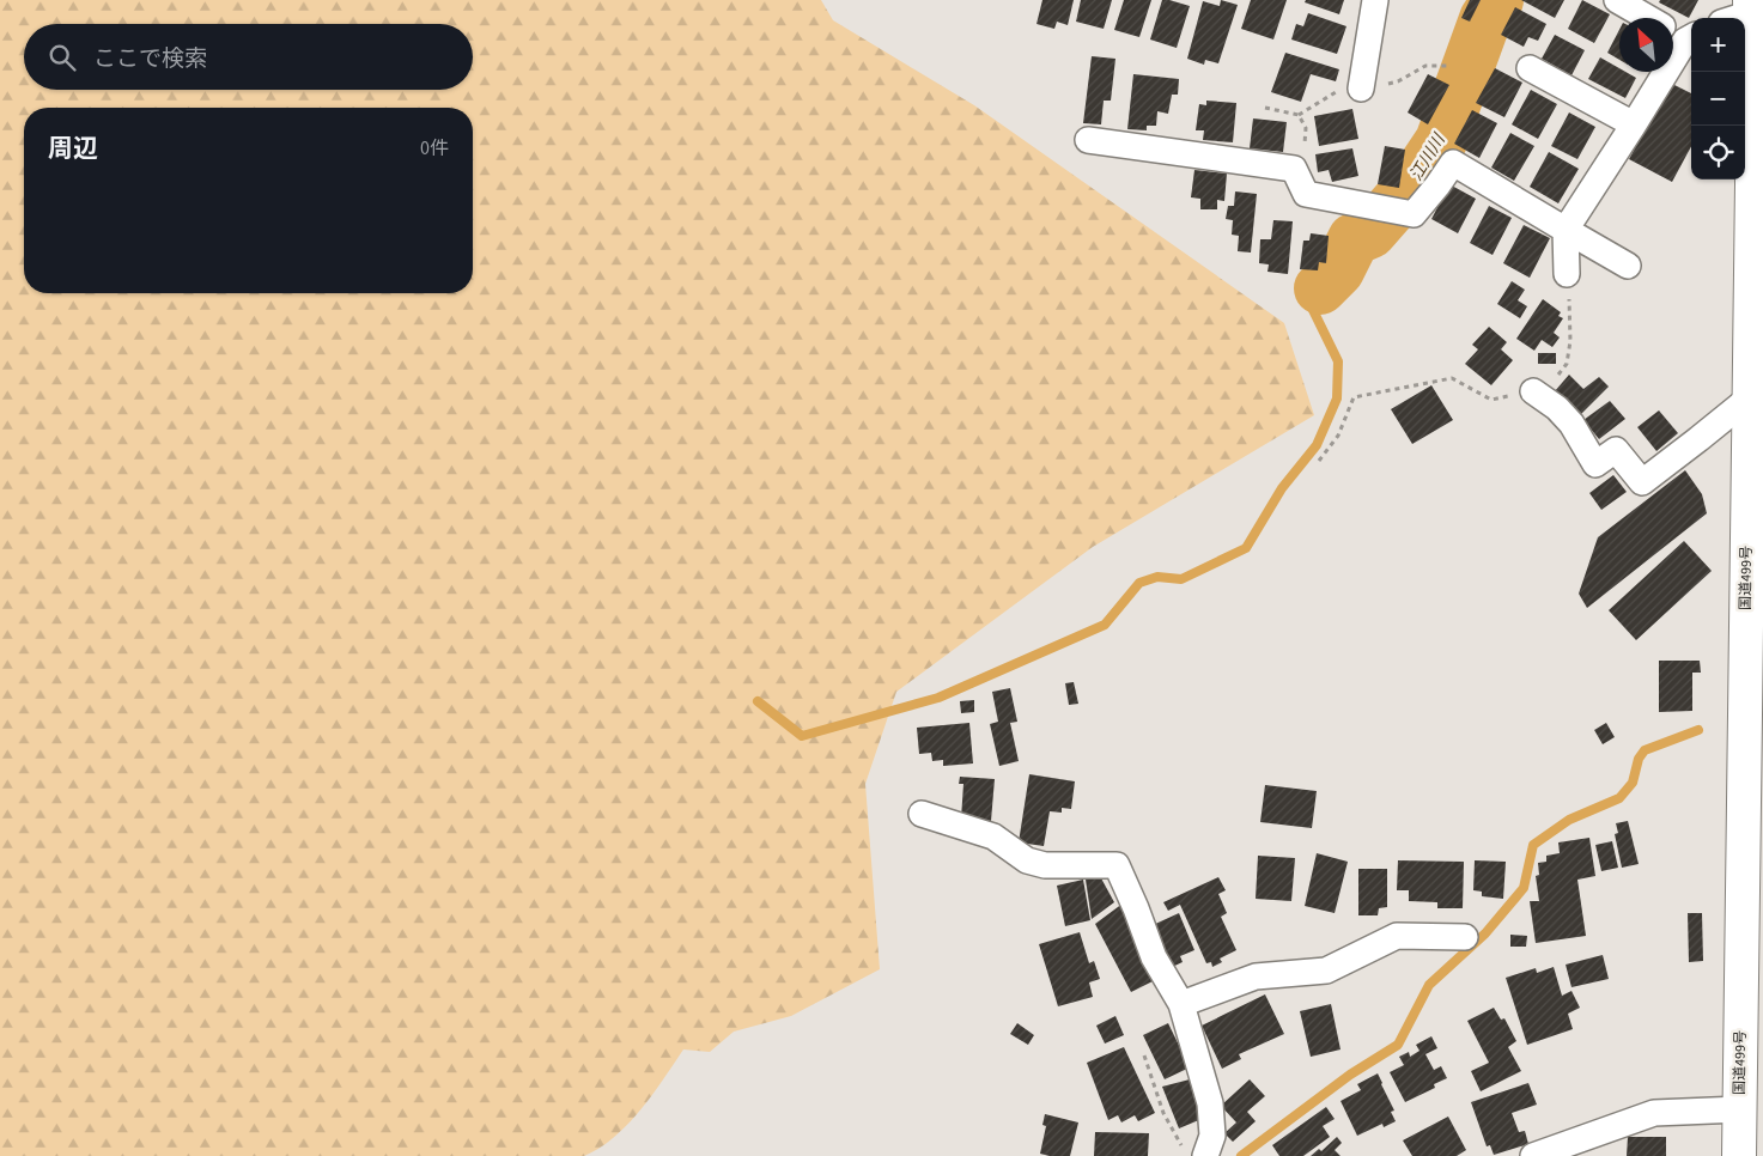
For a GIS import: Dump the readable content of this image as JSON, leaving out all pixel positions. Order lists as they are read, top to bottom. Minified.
{"streets":{"highway":["国道499号"]},"water":["江川川"],"north":"top left","page":{"map_buttons":["+","−"],"search":"ここで検索","heading":["周辺","0件"]}}
